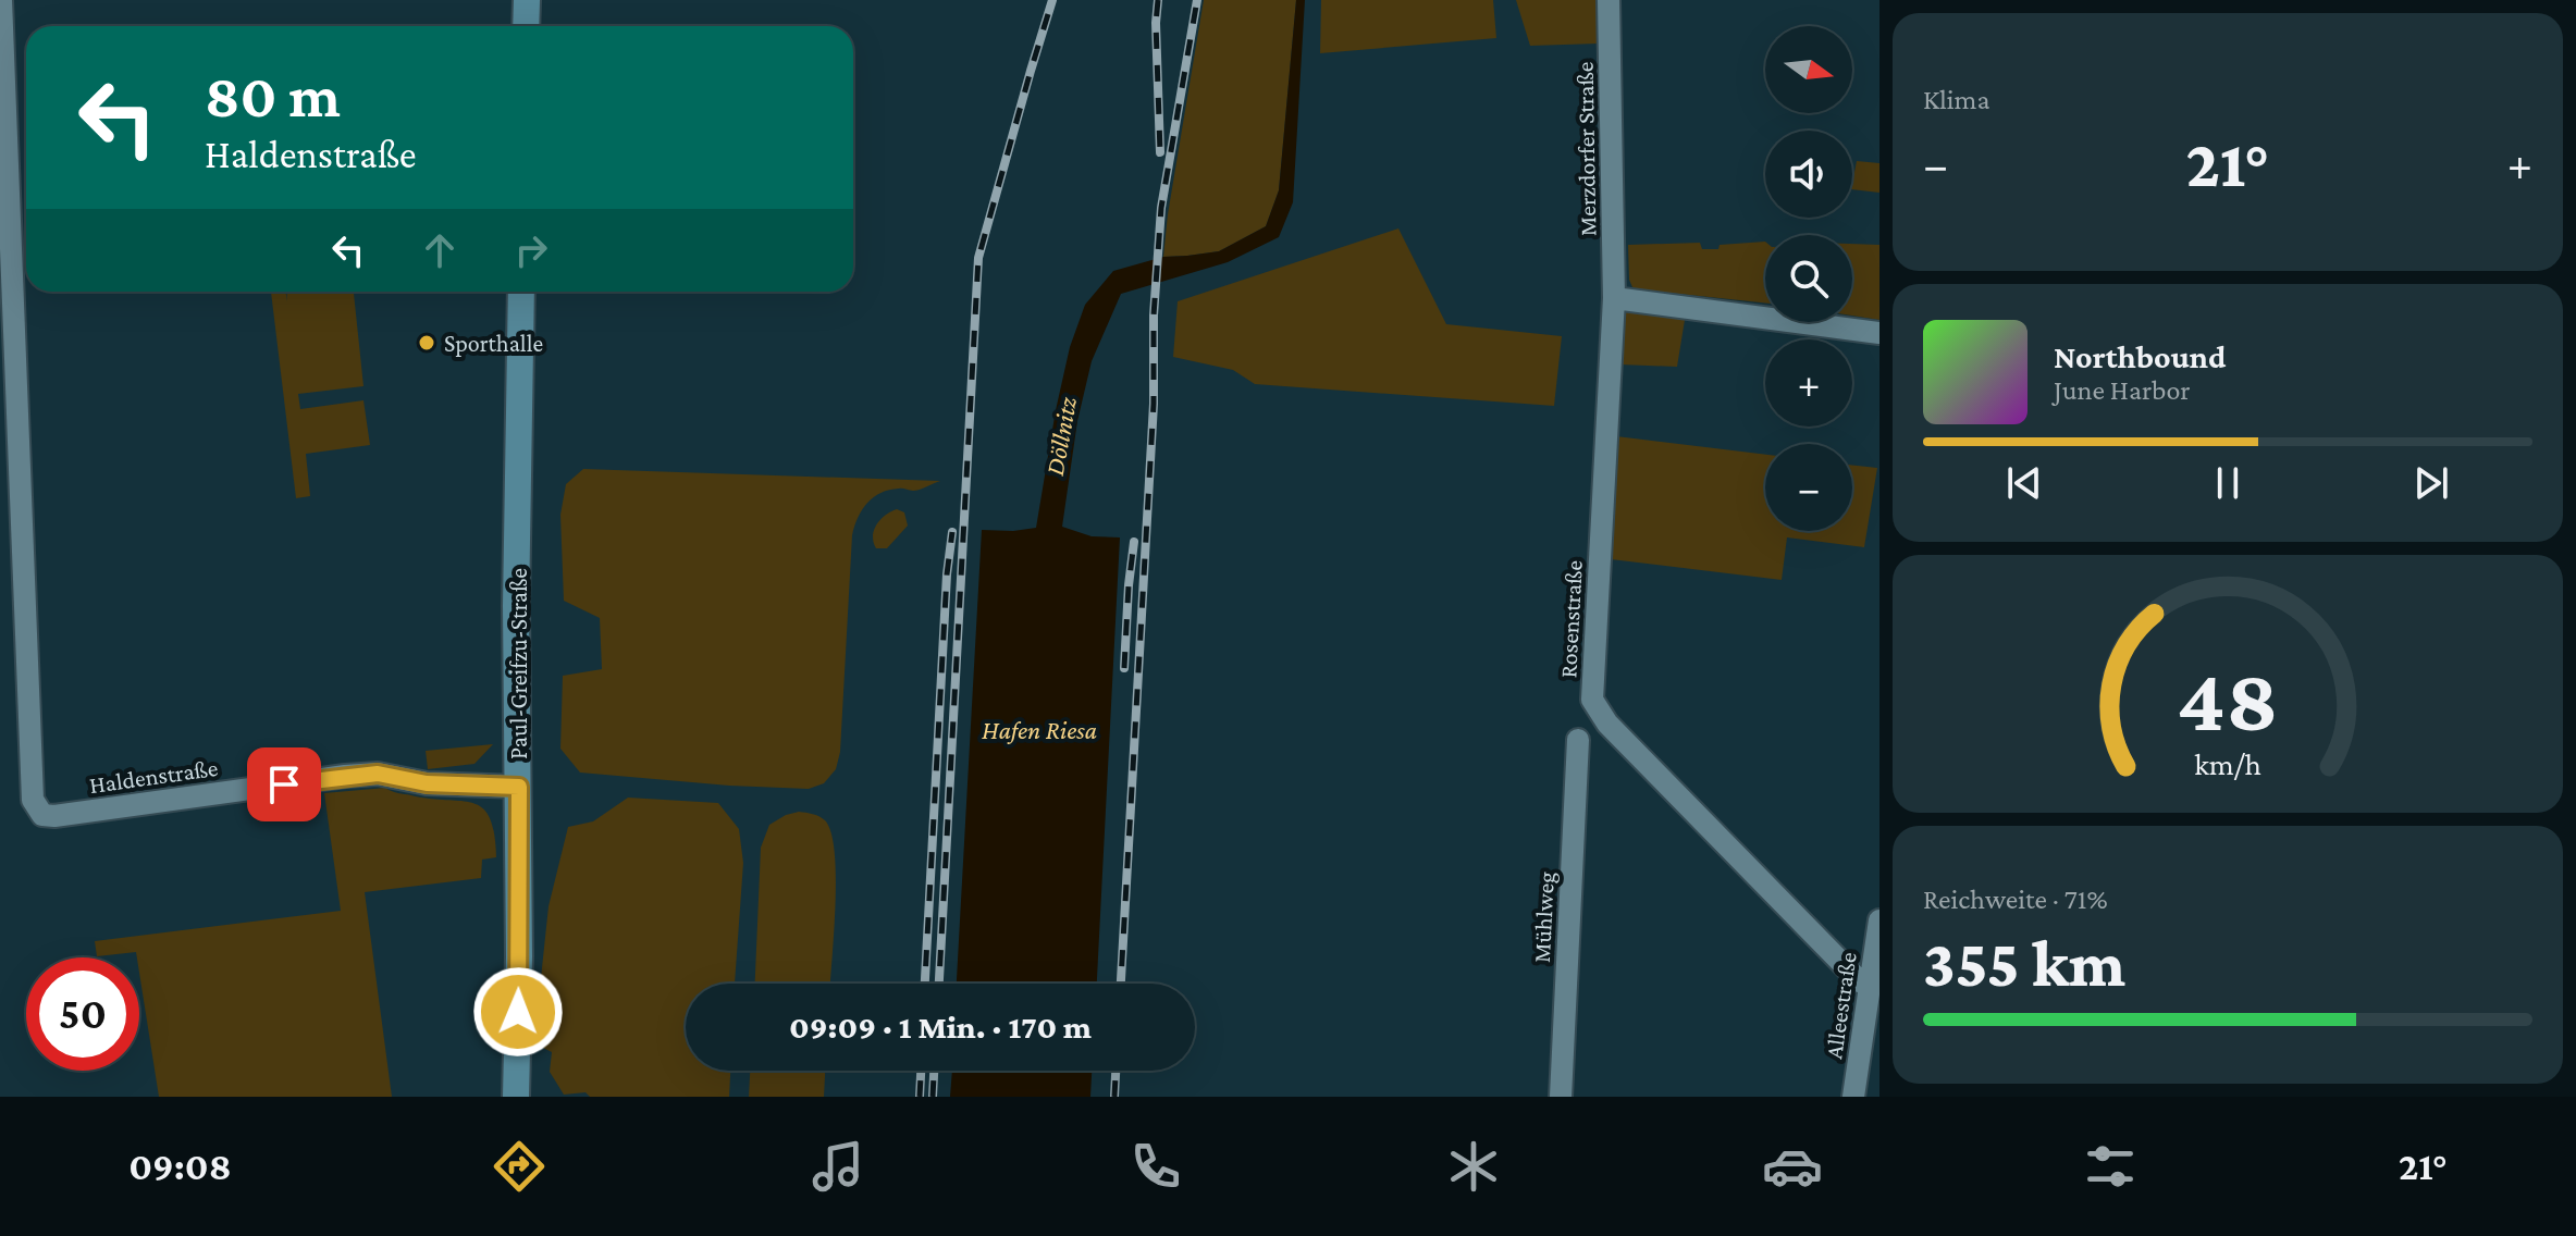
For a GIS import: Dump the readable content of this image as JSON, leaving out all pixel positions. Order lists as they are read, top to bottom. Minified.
{"streets":{"main road":["Paul-Greifzu-Straße"],"street":["Merzdorfer Straße","Rosenstraße","Haldenstraße","Mühlweg","Alleestraße"]},"crossings":[["Merzdorfer Straße","Rosenstraße"],["Rosenstraße","Alleestraße"],["Paul-Greifzu-Straße","Haldenstraße"]],"water":["Döllnitz","Hafen Riesa"],"places":["Sporthalle"],"north":"right","page":{"tile":["Klima",["Reichweite · 71%","355 km"]],"map_buttons":["+","−"],"turn":["80 m","Haldenstraße"],"heat":["−","21°","+"],"song":["Northbound","June Harbor"],"limit":"50","trip":"09:09 · 1 Min. · 170 m","tabs":["09:08","21°"],"gauge":["48","km/h"]}}
